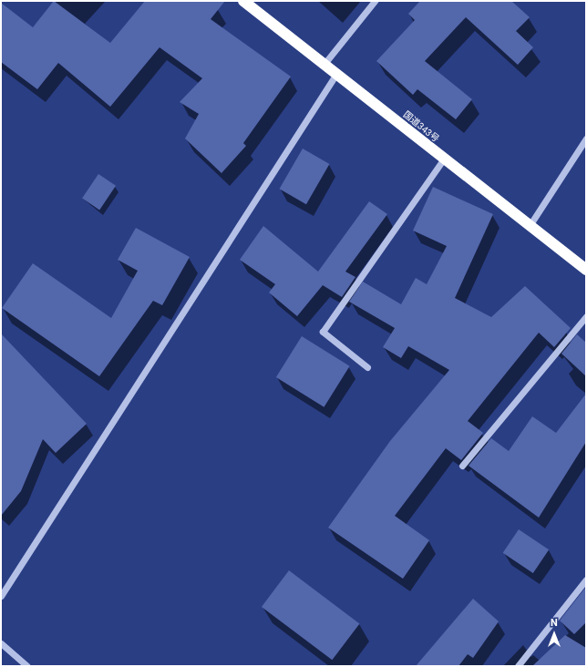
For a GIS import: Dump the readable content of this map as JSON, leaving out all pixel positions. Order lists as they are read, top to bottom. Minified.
{"streets":{"highway":["国道343号"]},"north":"top"}
